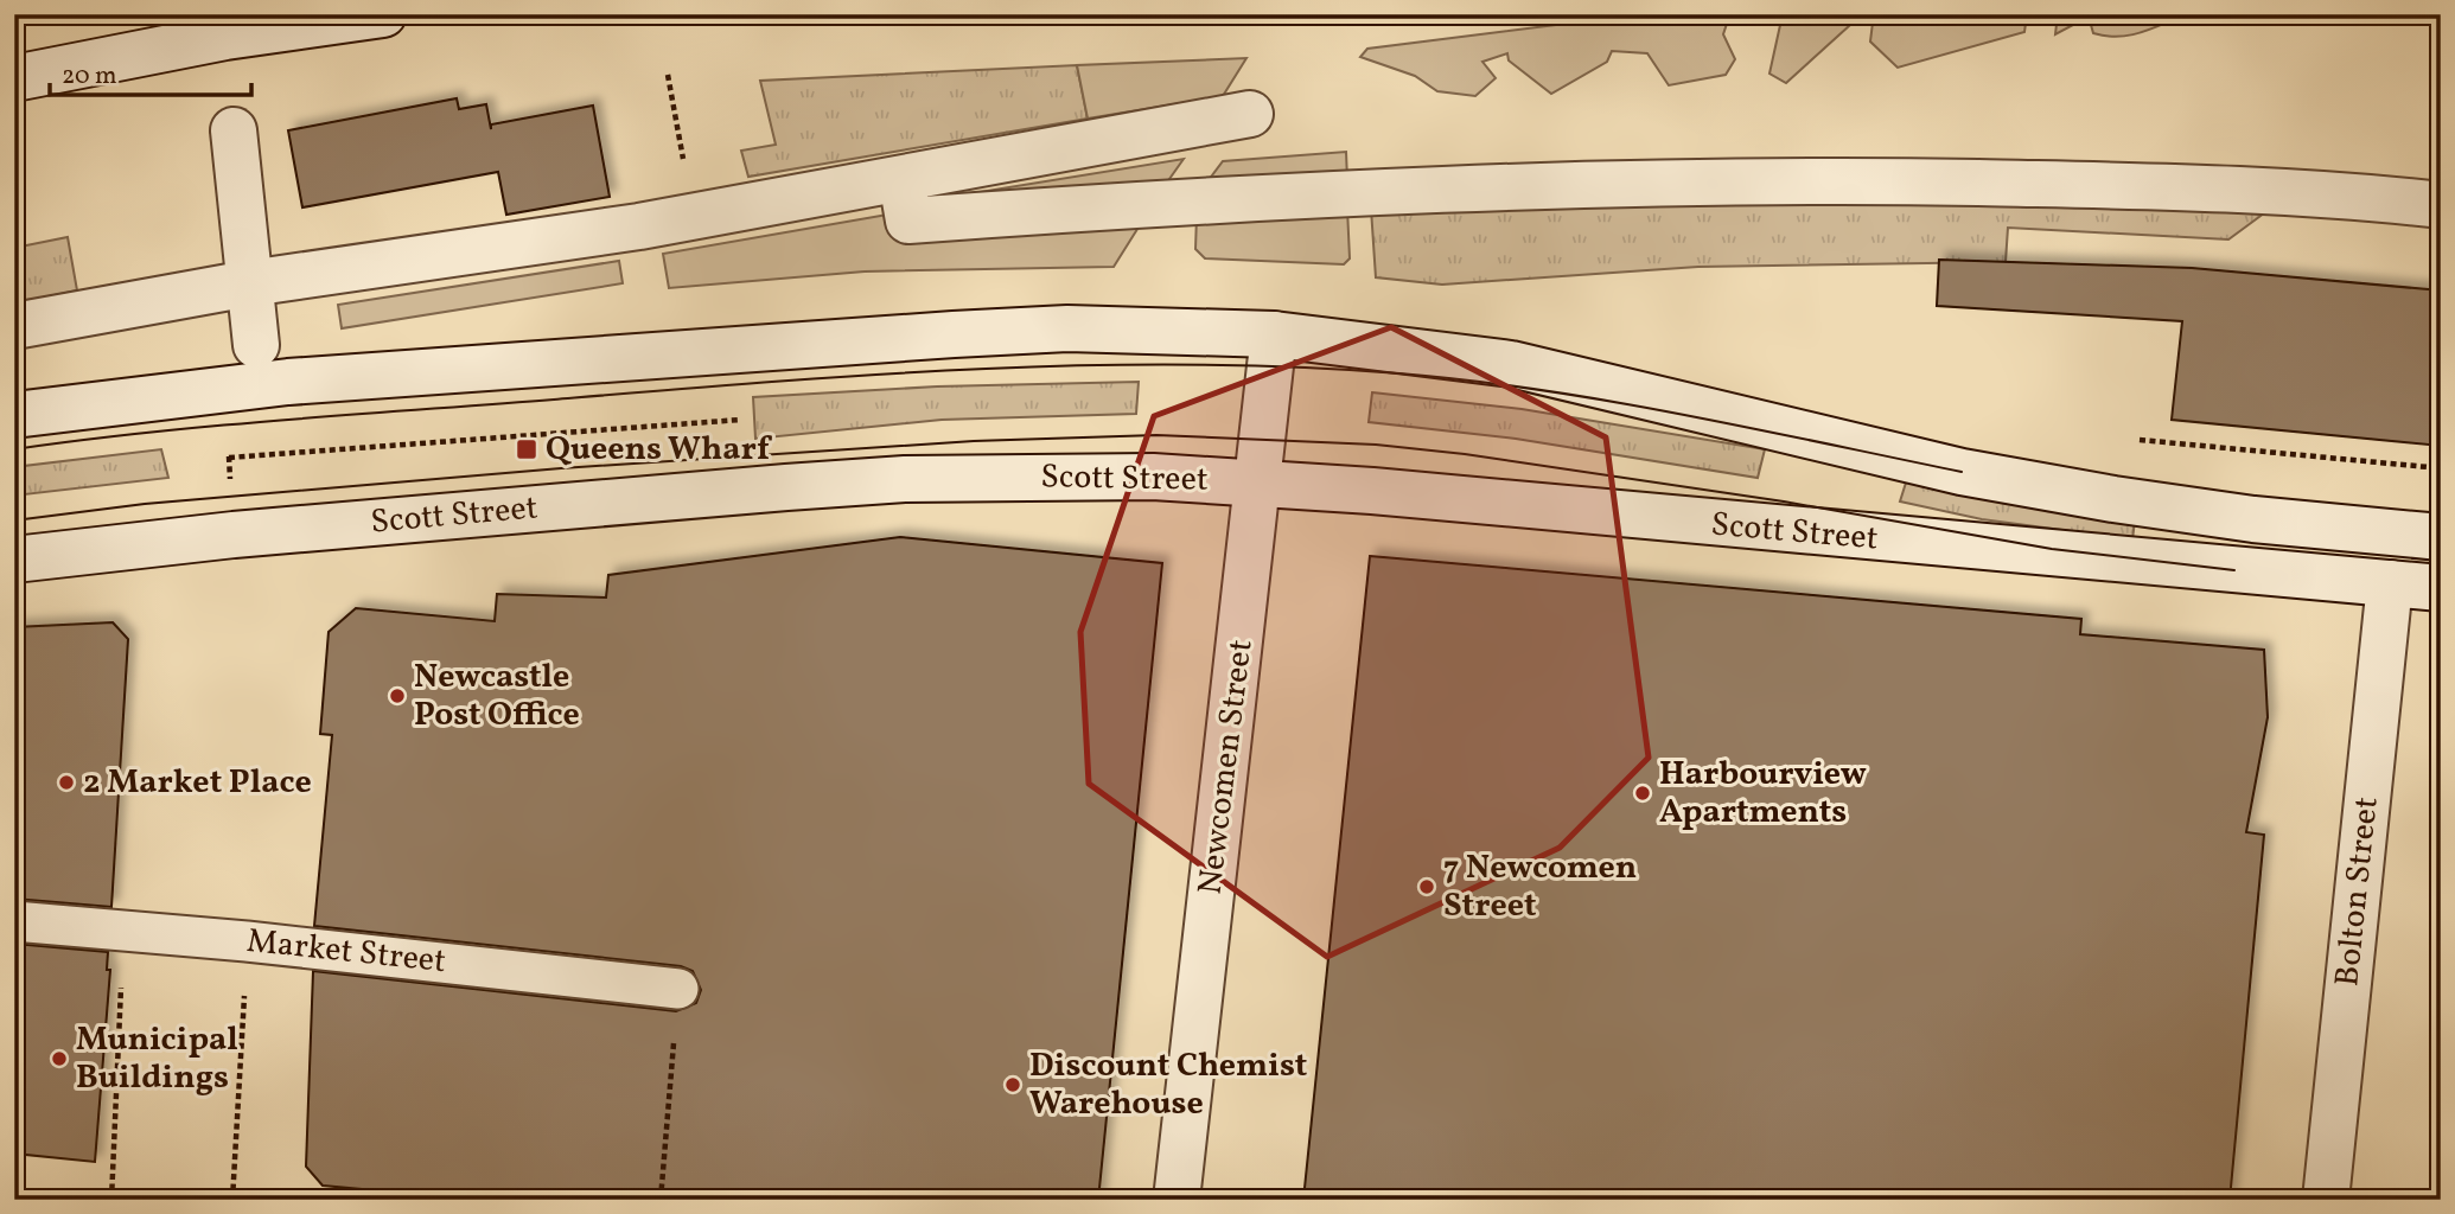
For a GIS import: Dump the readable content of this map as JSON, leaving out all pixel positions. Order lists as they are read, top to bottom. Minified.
{"streets":{"main road":["Scott Street","Newcomen Street","Bolton Street"],"lane":["Market Street"]},"crossings":[["Scott Street","Newcomen Street"],["Scott Street","Bolton Street"]],"places":{"transit":["Queens Wharf"],"other":["Newcastle Post Office","2 Market Place","Harbourview Apartments","7 Newcomen Street","Municipal Buildings","Discount Chemist Warehouse"]},"scale_bar":"20 m"}
